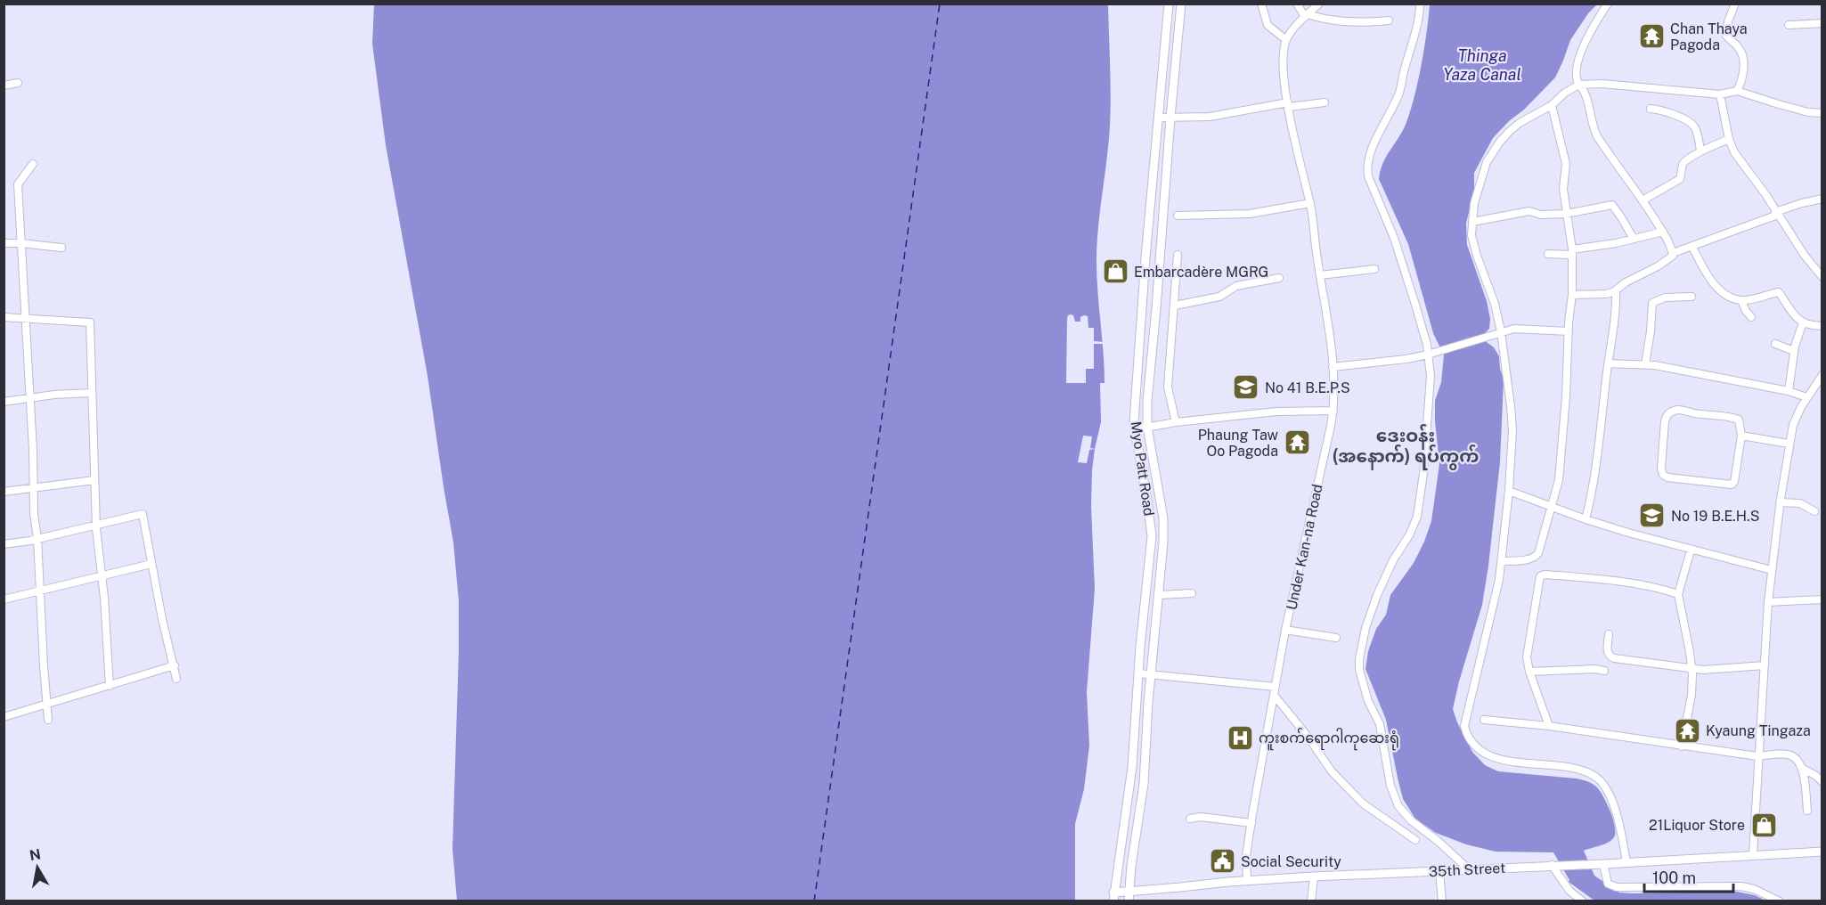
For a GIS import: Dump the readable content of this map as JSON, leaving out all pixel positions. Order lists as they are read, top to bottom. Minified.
{"streets":{"main road":["Myo Patt Road","35th Street"],"street":["Under Kan-na Road"]},"crossings":[["Myo Patt Road","35th Street"],["Under Kan-na Road","35th Street"]],"districts":["ဒေးဝန်း (အနောက်) ရပ်ကွက်"],"water":["Thinga Yaza Canal"],"places":{"temple":["Chan Thaya Pagoda","Phaung Taw Oo Pagoda","Kyaung Tingaza"],"shop":["Embarcadère MGRG","21Liquor Store"],"school or university":["No 41 B.E.P.S","No 19 B.E.H.S"],"hospital":["ကူးစက်ရောဂါကုဆေးရုံ"],"public building":["Social Security"]},"scale_bar":"100 m","north":"top"}
